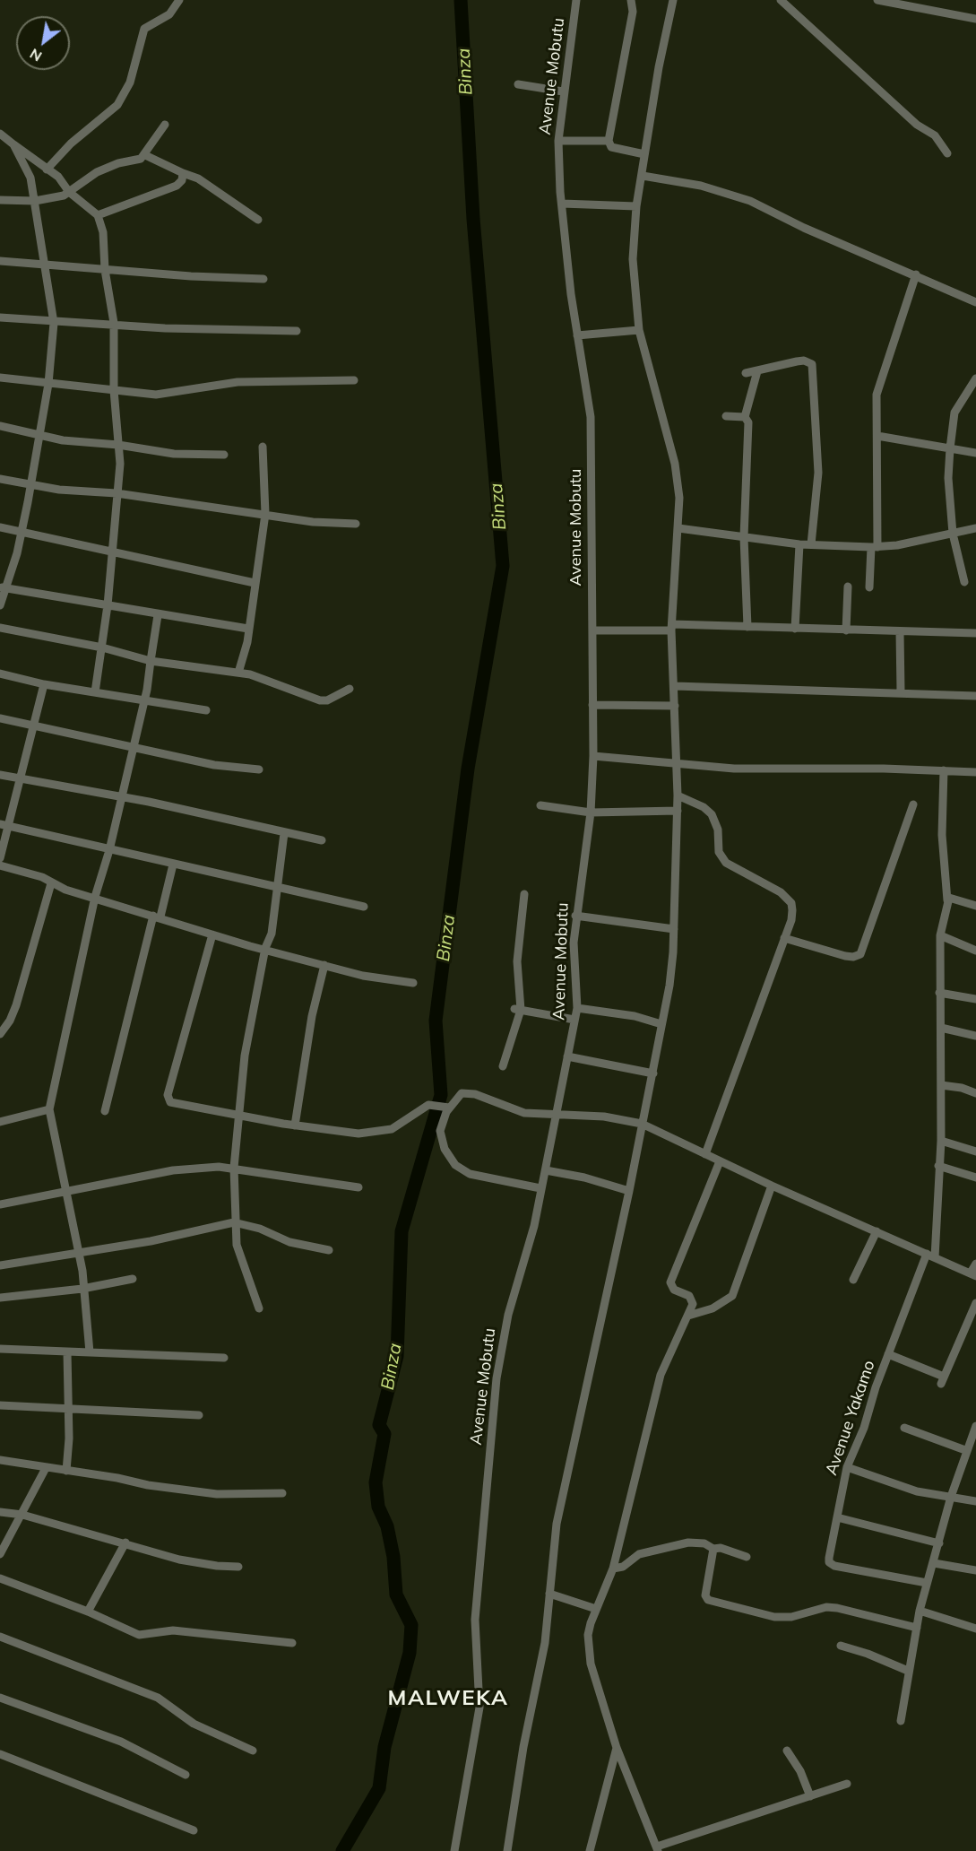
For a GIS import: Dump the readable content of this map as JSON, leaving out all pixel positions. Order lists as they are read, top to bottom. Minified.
{"streets":{"street":["Avenue Mobutu","Avenue Yakamo"]},"districts":["MALWEKA"],"water":["Binza"],"north":"bottom left"}
